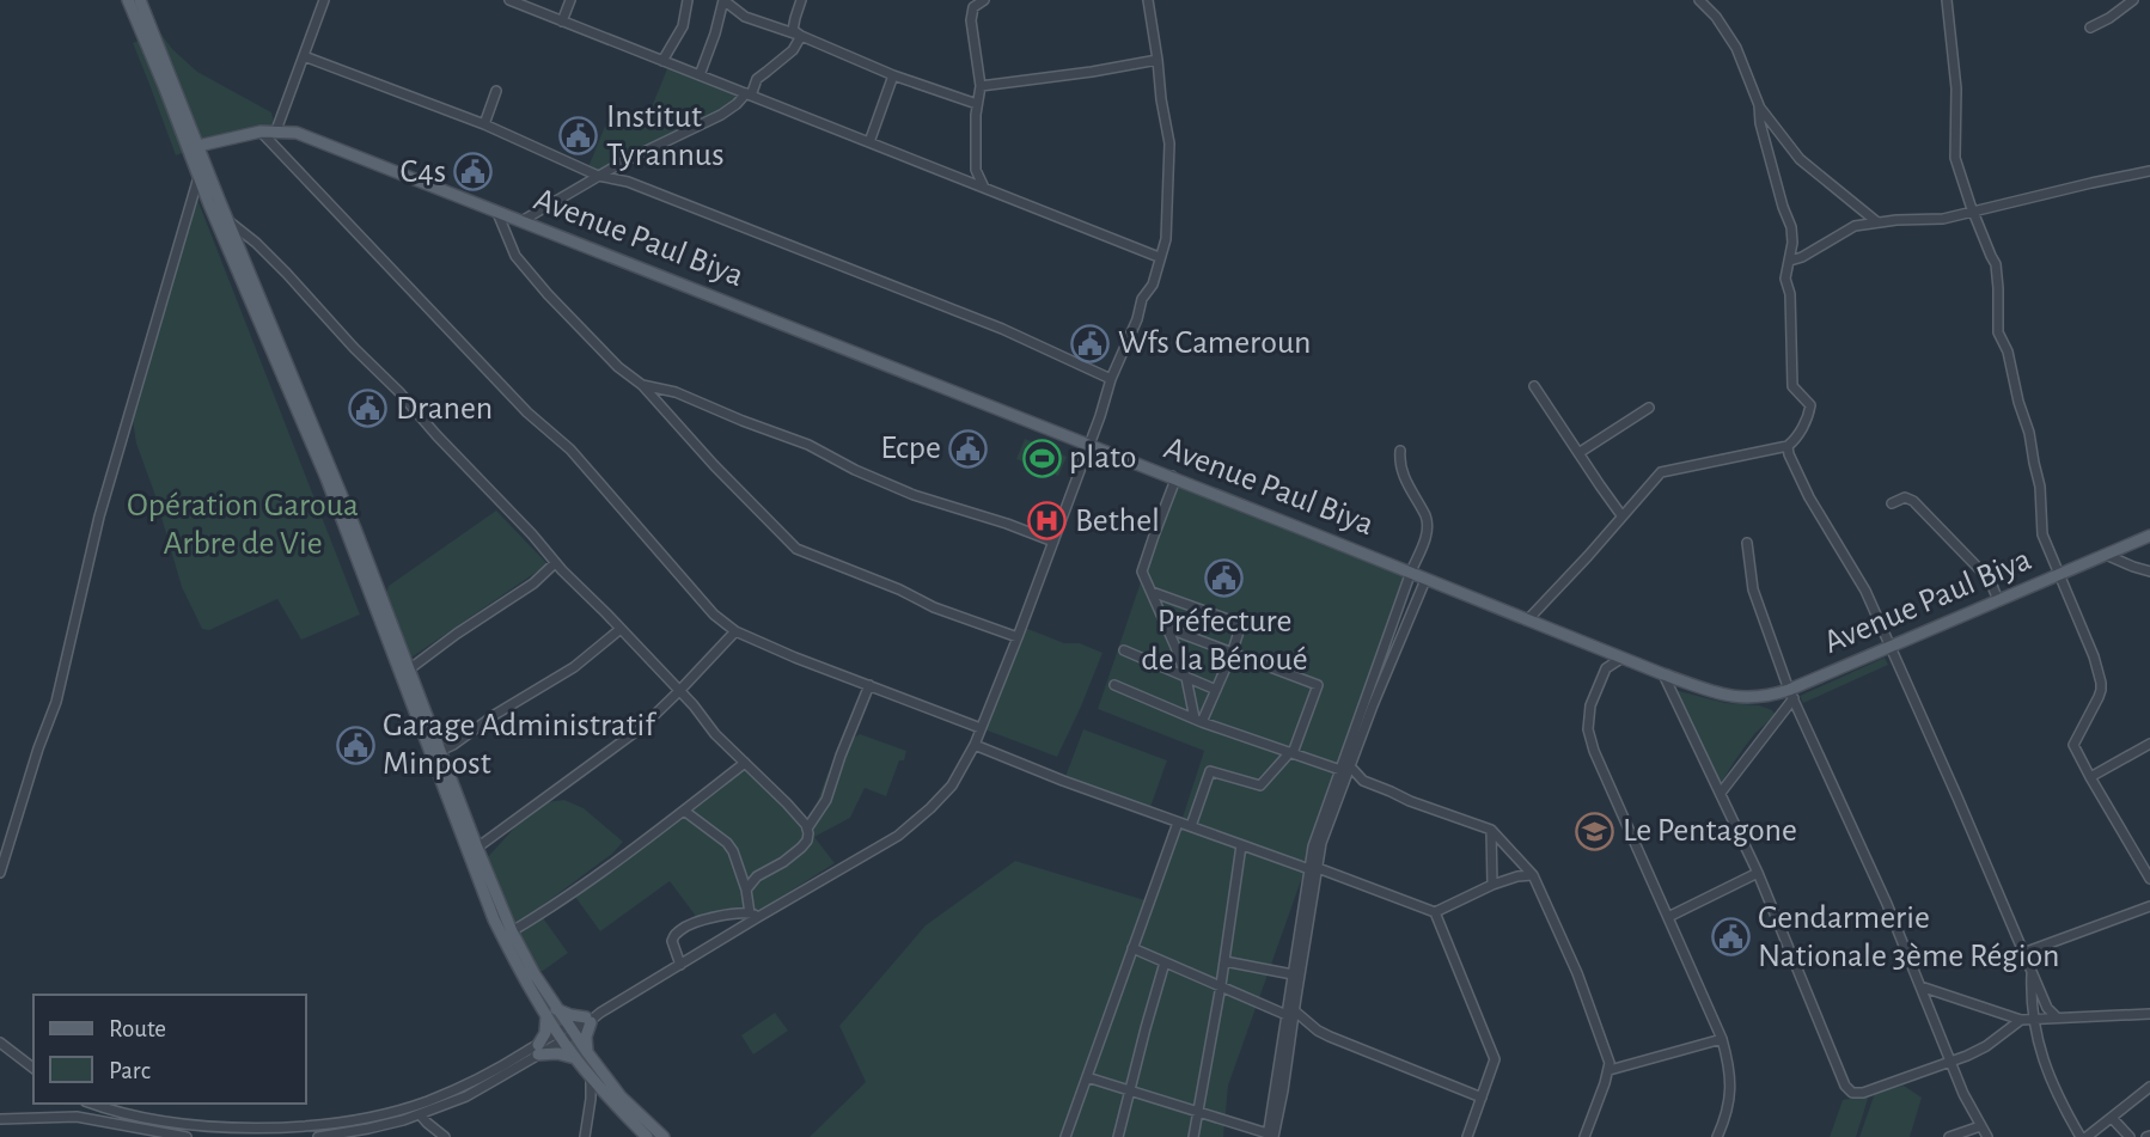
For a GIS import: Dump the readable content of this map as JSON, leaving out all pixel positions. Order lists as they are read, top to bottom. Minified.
{"streets":{"main road":["Avenue Paul Biya"]},"parks":["Opération Garoua Arbre de Vie"],"places":{"public building":["Institut Tyrannus","C4s","Wfs Cameroun","Dranen","Ecpe","Préfecture de la Bénoué","Garage Administratif Minpost","Gendarmerie Nationale 3ème Région"],"sports":["plato"],"hospital":["Bethel"],"school or university":["Le Pentagone"]},"legend":["Route","Parc"]}
